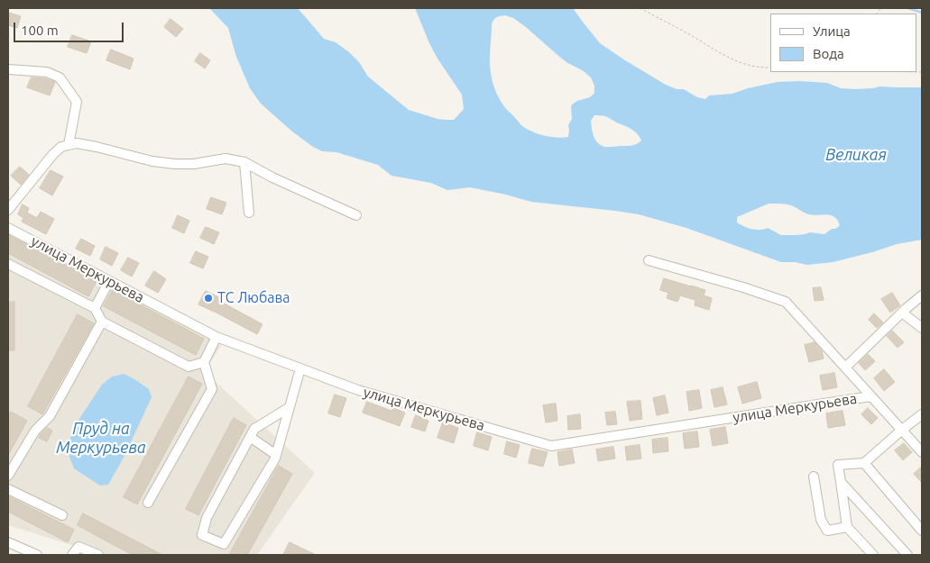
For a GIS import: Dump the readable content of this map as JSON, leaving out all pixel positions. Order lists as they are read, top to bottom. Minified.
{"streets":{"street":["улица Меркурьева"]},"water":["Великая","Пруд на Меркурьева"],"places":["ТС Любава"],"legend":["Улица","Вода"],"scale_bar":"100 m"}
